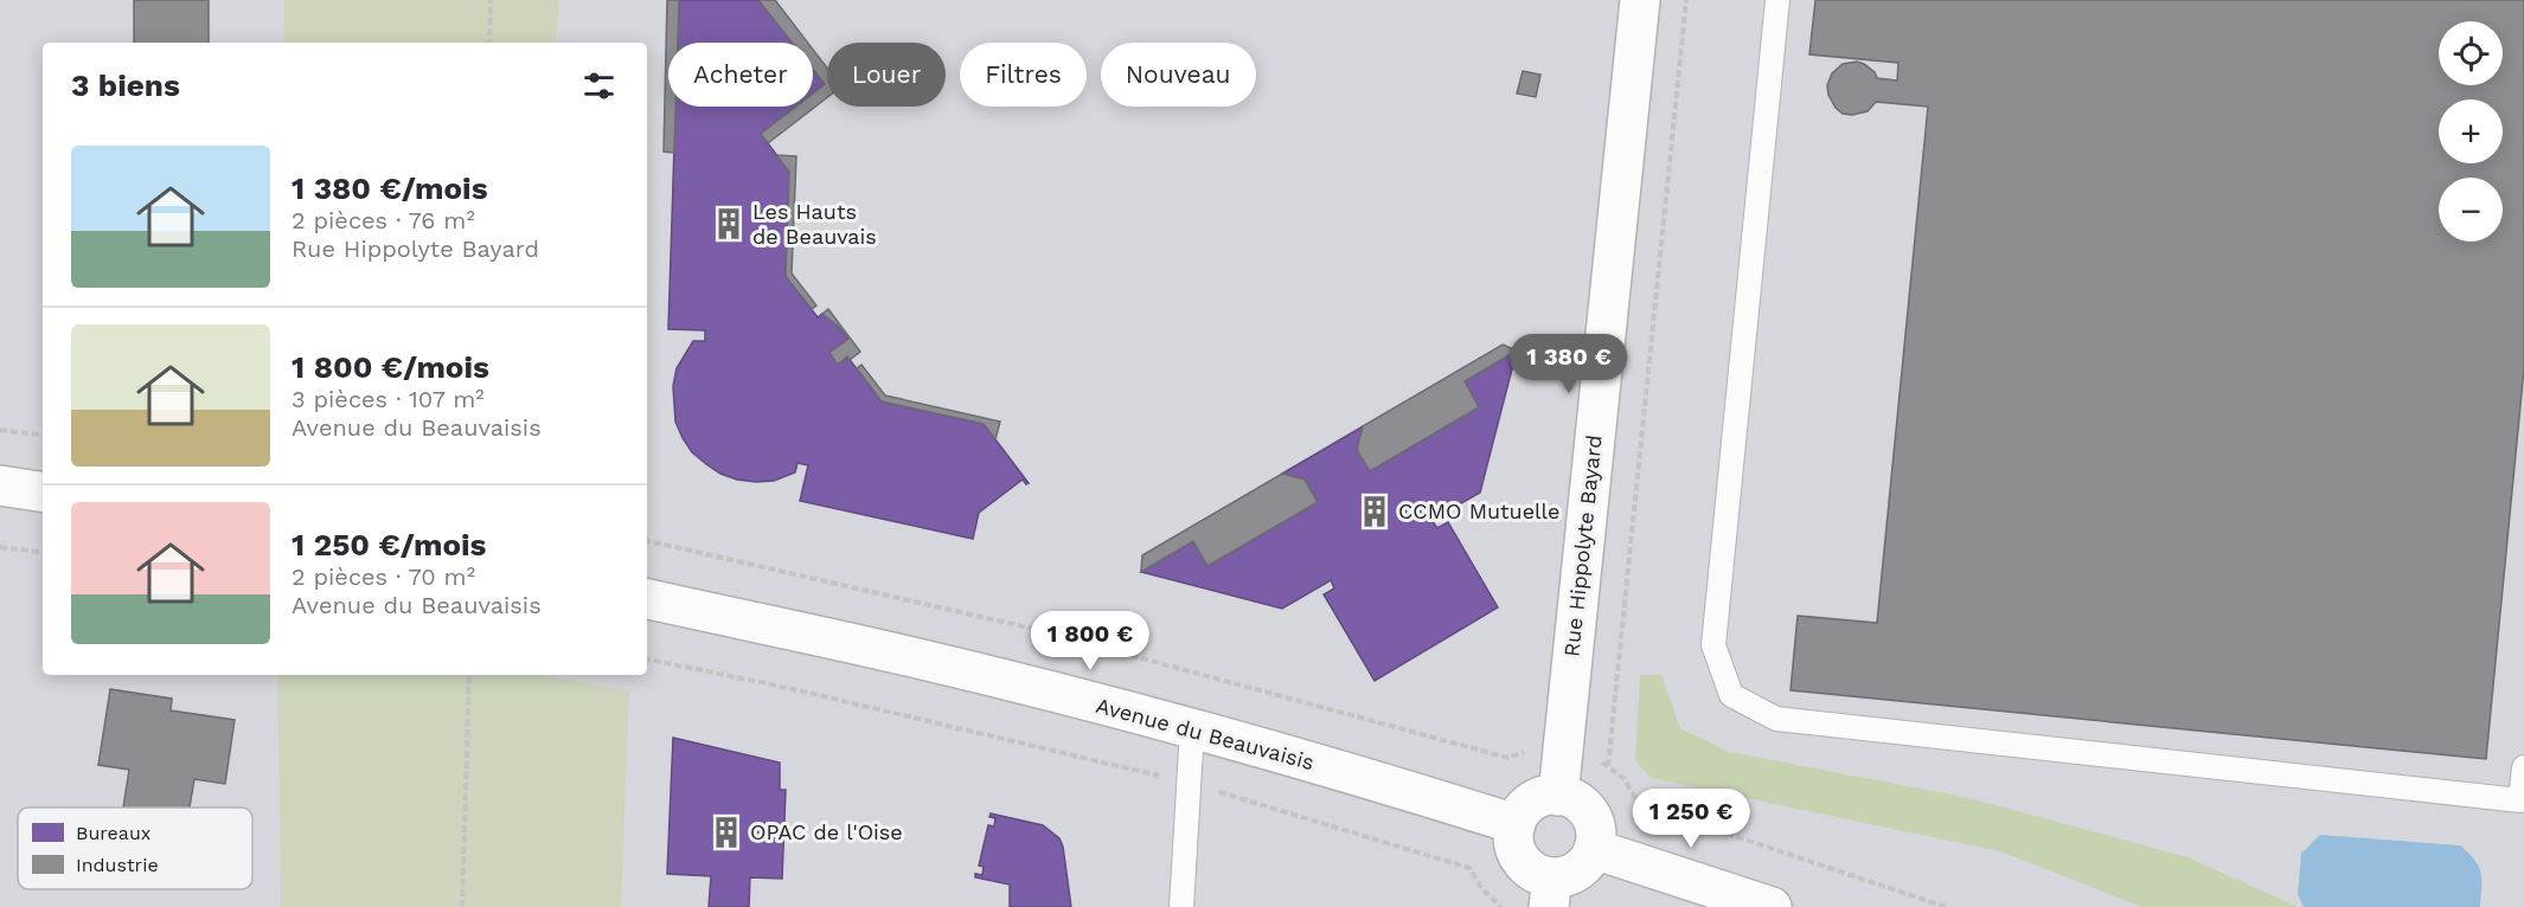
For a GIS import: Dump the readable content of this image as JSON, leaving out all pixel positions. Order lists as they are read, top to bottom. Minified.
{"streets":{"street":["Rue Hippolyte Bayard","Avenue du Beauvaisis"]},"crossings":[["Rue Hippolyte Bayard","Avenue du Beauvaisis"]],"places":{"building":["Les Hauts de Beauvais","CCMO Mutuelle","OPAC de l'Oise"]},"legend":["Bureaux","Industrie"],"page":{"map_buttons":["+","−"],"chip":["Acheter","Louer","Filtres","Nouveau"],"heading":"3 biens","list":[{"name":"1 380 €/mois","note":"2 pièces · 76 m² · Rue Hippolyte Bayard"},{"name":"1 800 €/mois","note":"3 pièces · 107 m² · Avenue du Beauvaisis"},{"name":"1 250 €/mois","note":"2 pièces · 70 m² · Avenue du Beauvaisis"}],"price":["1 380 €","1 800 €","1 250 €"]}}
